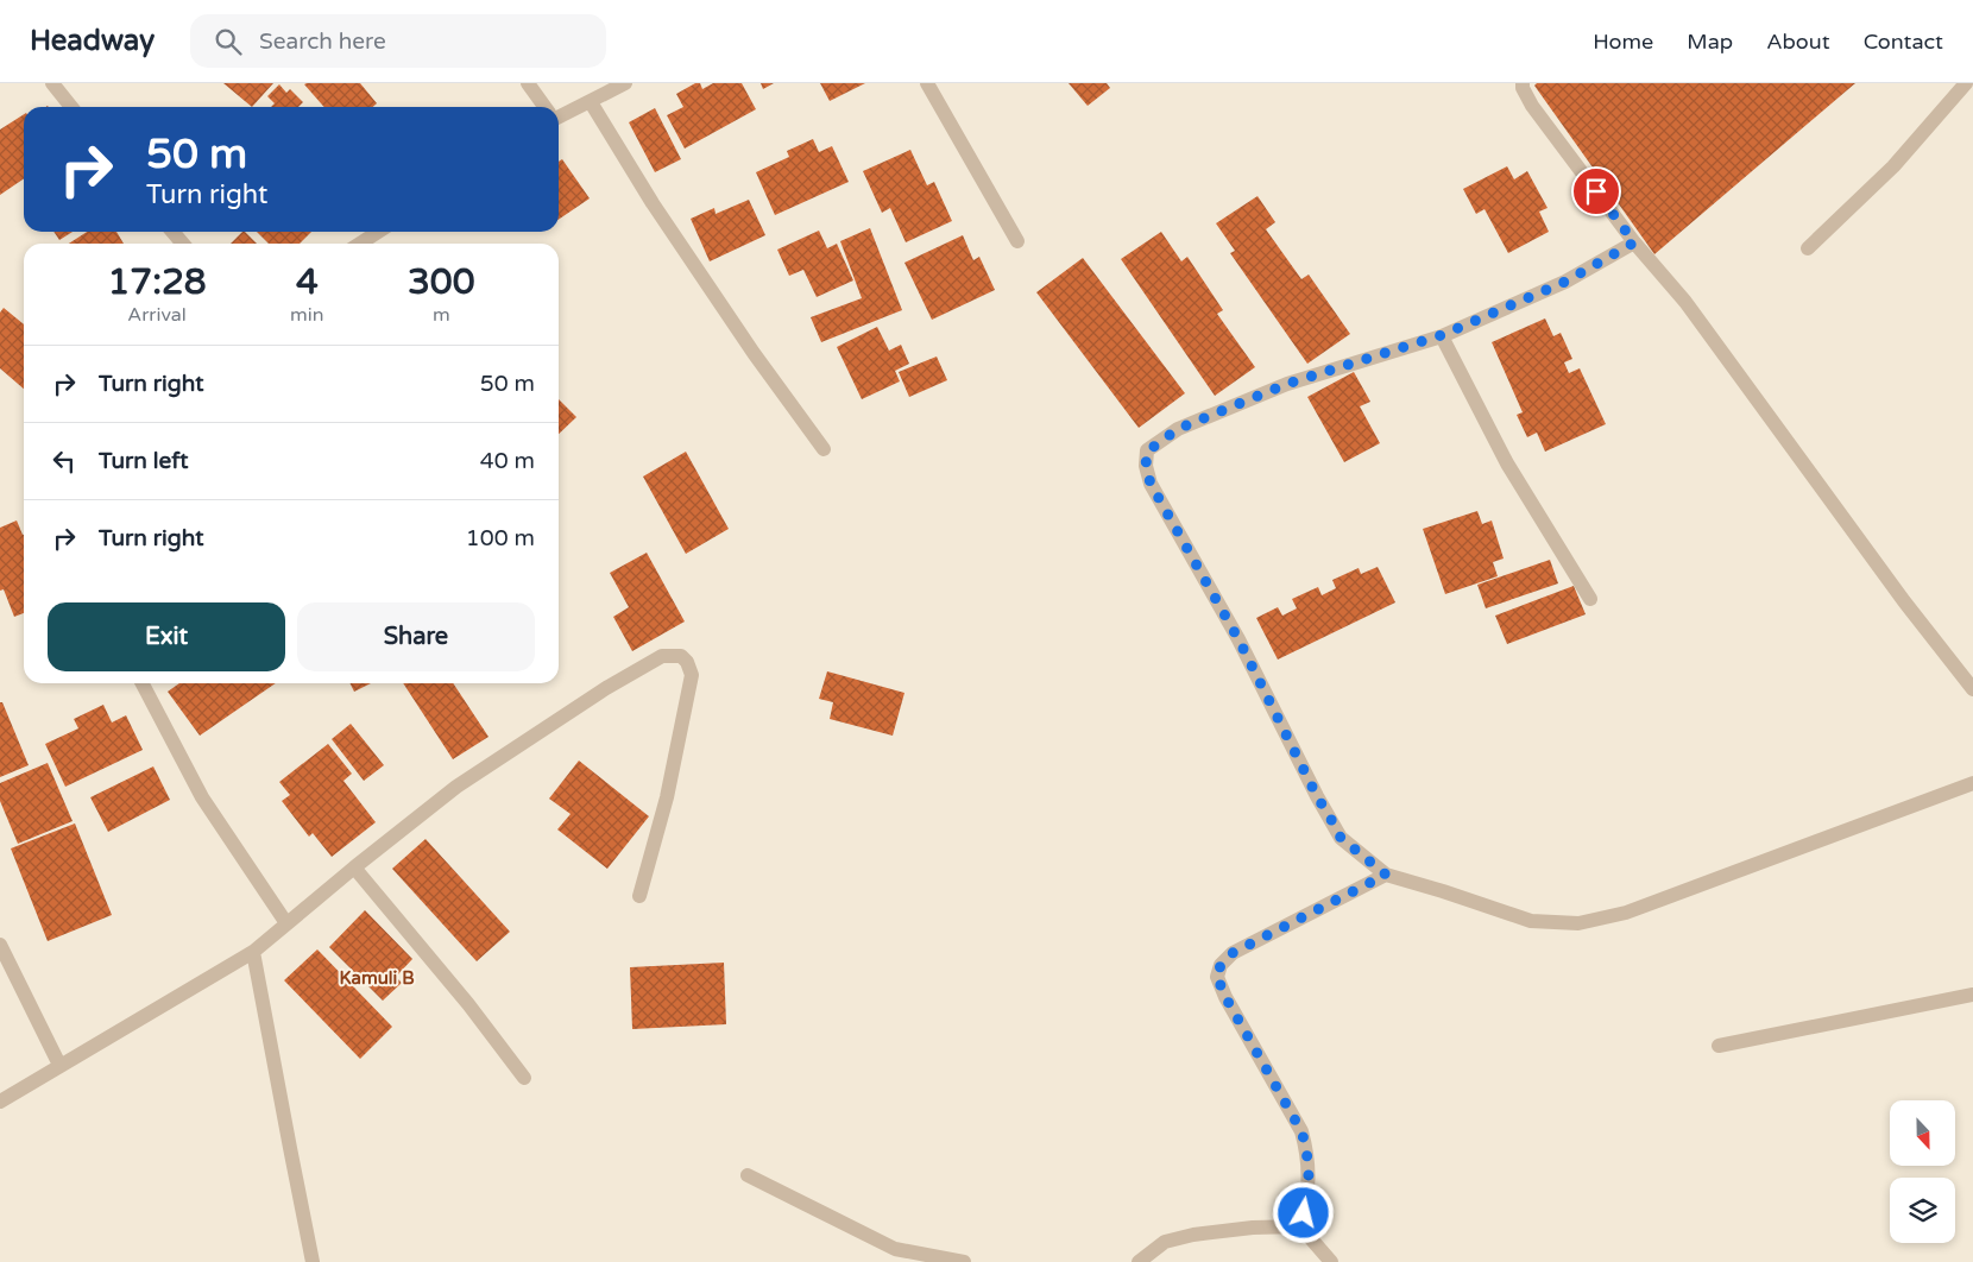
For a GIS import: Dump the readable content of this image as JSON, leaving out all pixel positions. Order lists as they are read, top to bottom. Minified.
{"districts":["Kamuli B"],"north":"bottom","page":{"header":"Headway","search":"Search here","nav":["Home","Map","About","Contact"],"turn":["50 m","Turn right"],"eta":["17:28","Arrival","4","min","300","m"],"list":[{"name":"Turn right","value":"50 m"},{"name":"Turn left","value":"40 m"},{"name":"Turn right","value":"100 m"}],"buttons":["Exit","Share"]}}
